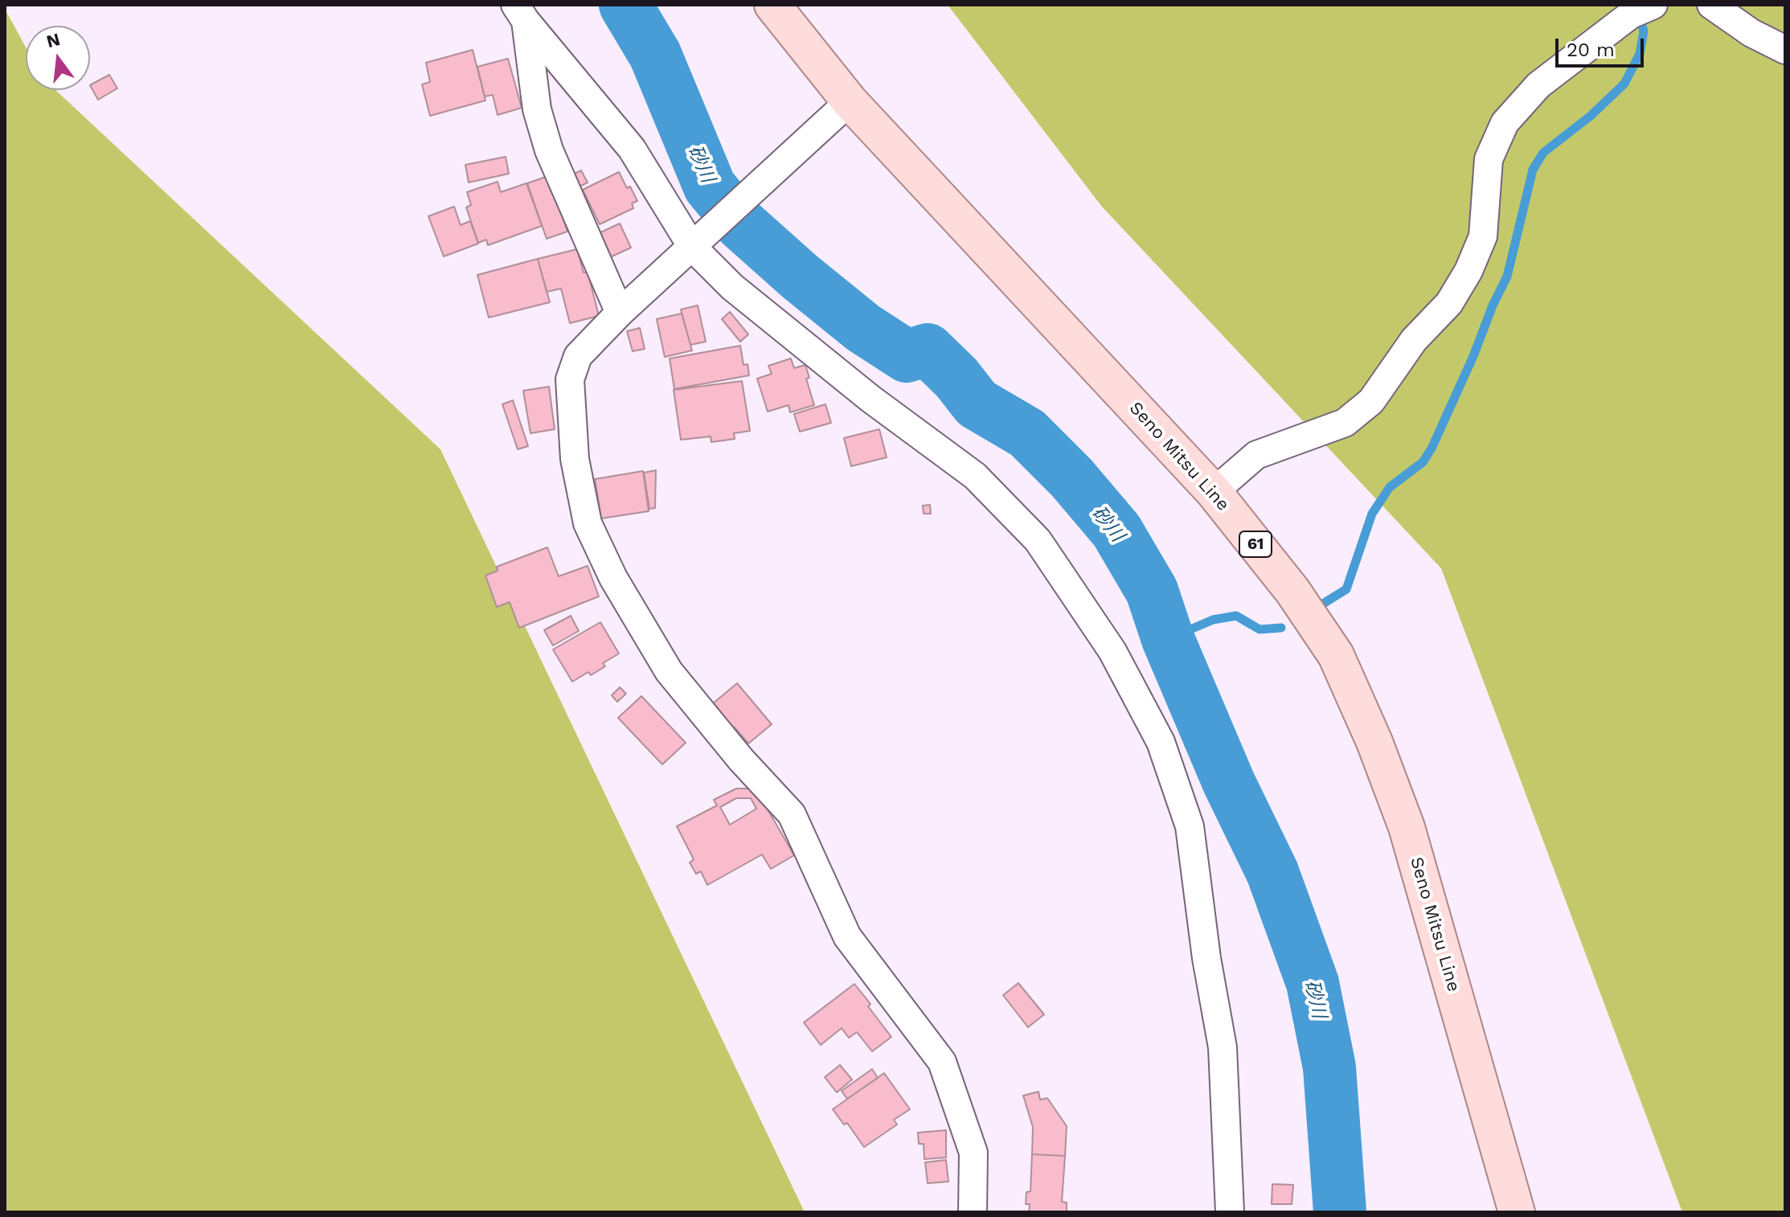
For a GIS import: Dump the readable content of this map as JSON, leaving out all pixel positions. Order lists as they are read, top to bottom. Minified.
{"streets":{"main road":["Seno Mitsu Line","61"]},"water":["砂川"],"scale_bar":"20 m","north":"top"}
